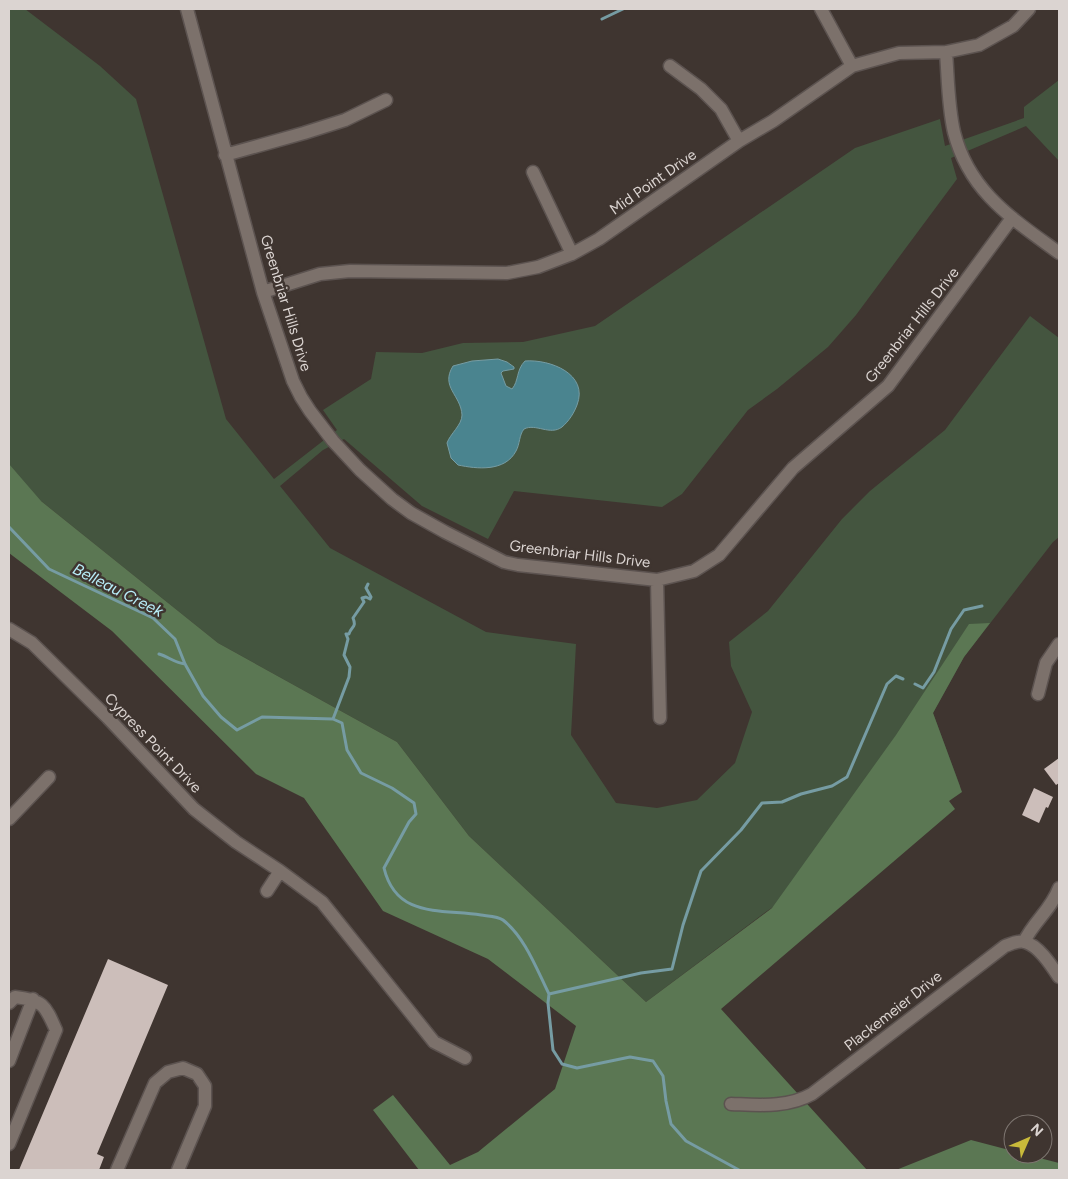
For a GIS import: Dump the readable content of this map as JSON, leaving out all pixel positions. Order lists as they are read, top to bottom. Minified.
{"streets":{"street":["Mid Point Drive","Greenbriar Hills Drive","Cypress Point Drive","Plackemeier Drive"]},"crossings":[["Mid Point Drive","Greenbriar Hills Drive"]],"water":["Belleau Creek"],"north":"top right"}
